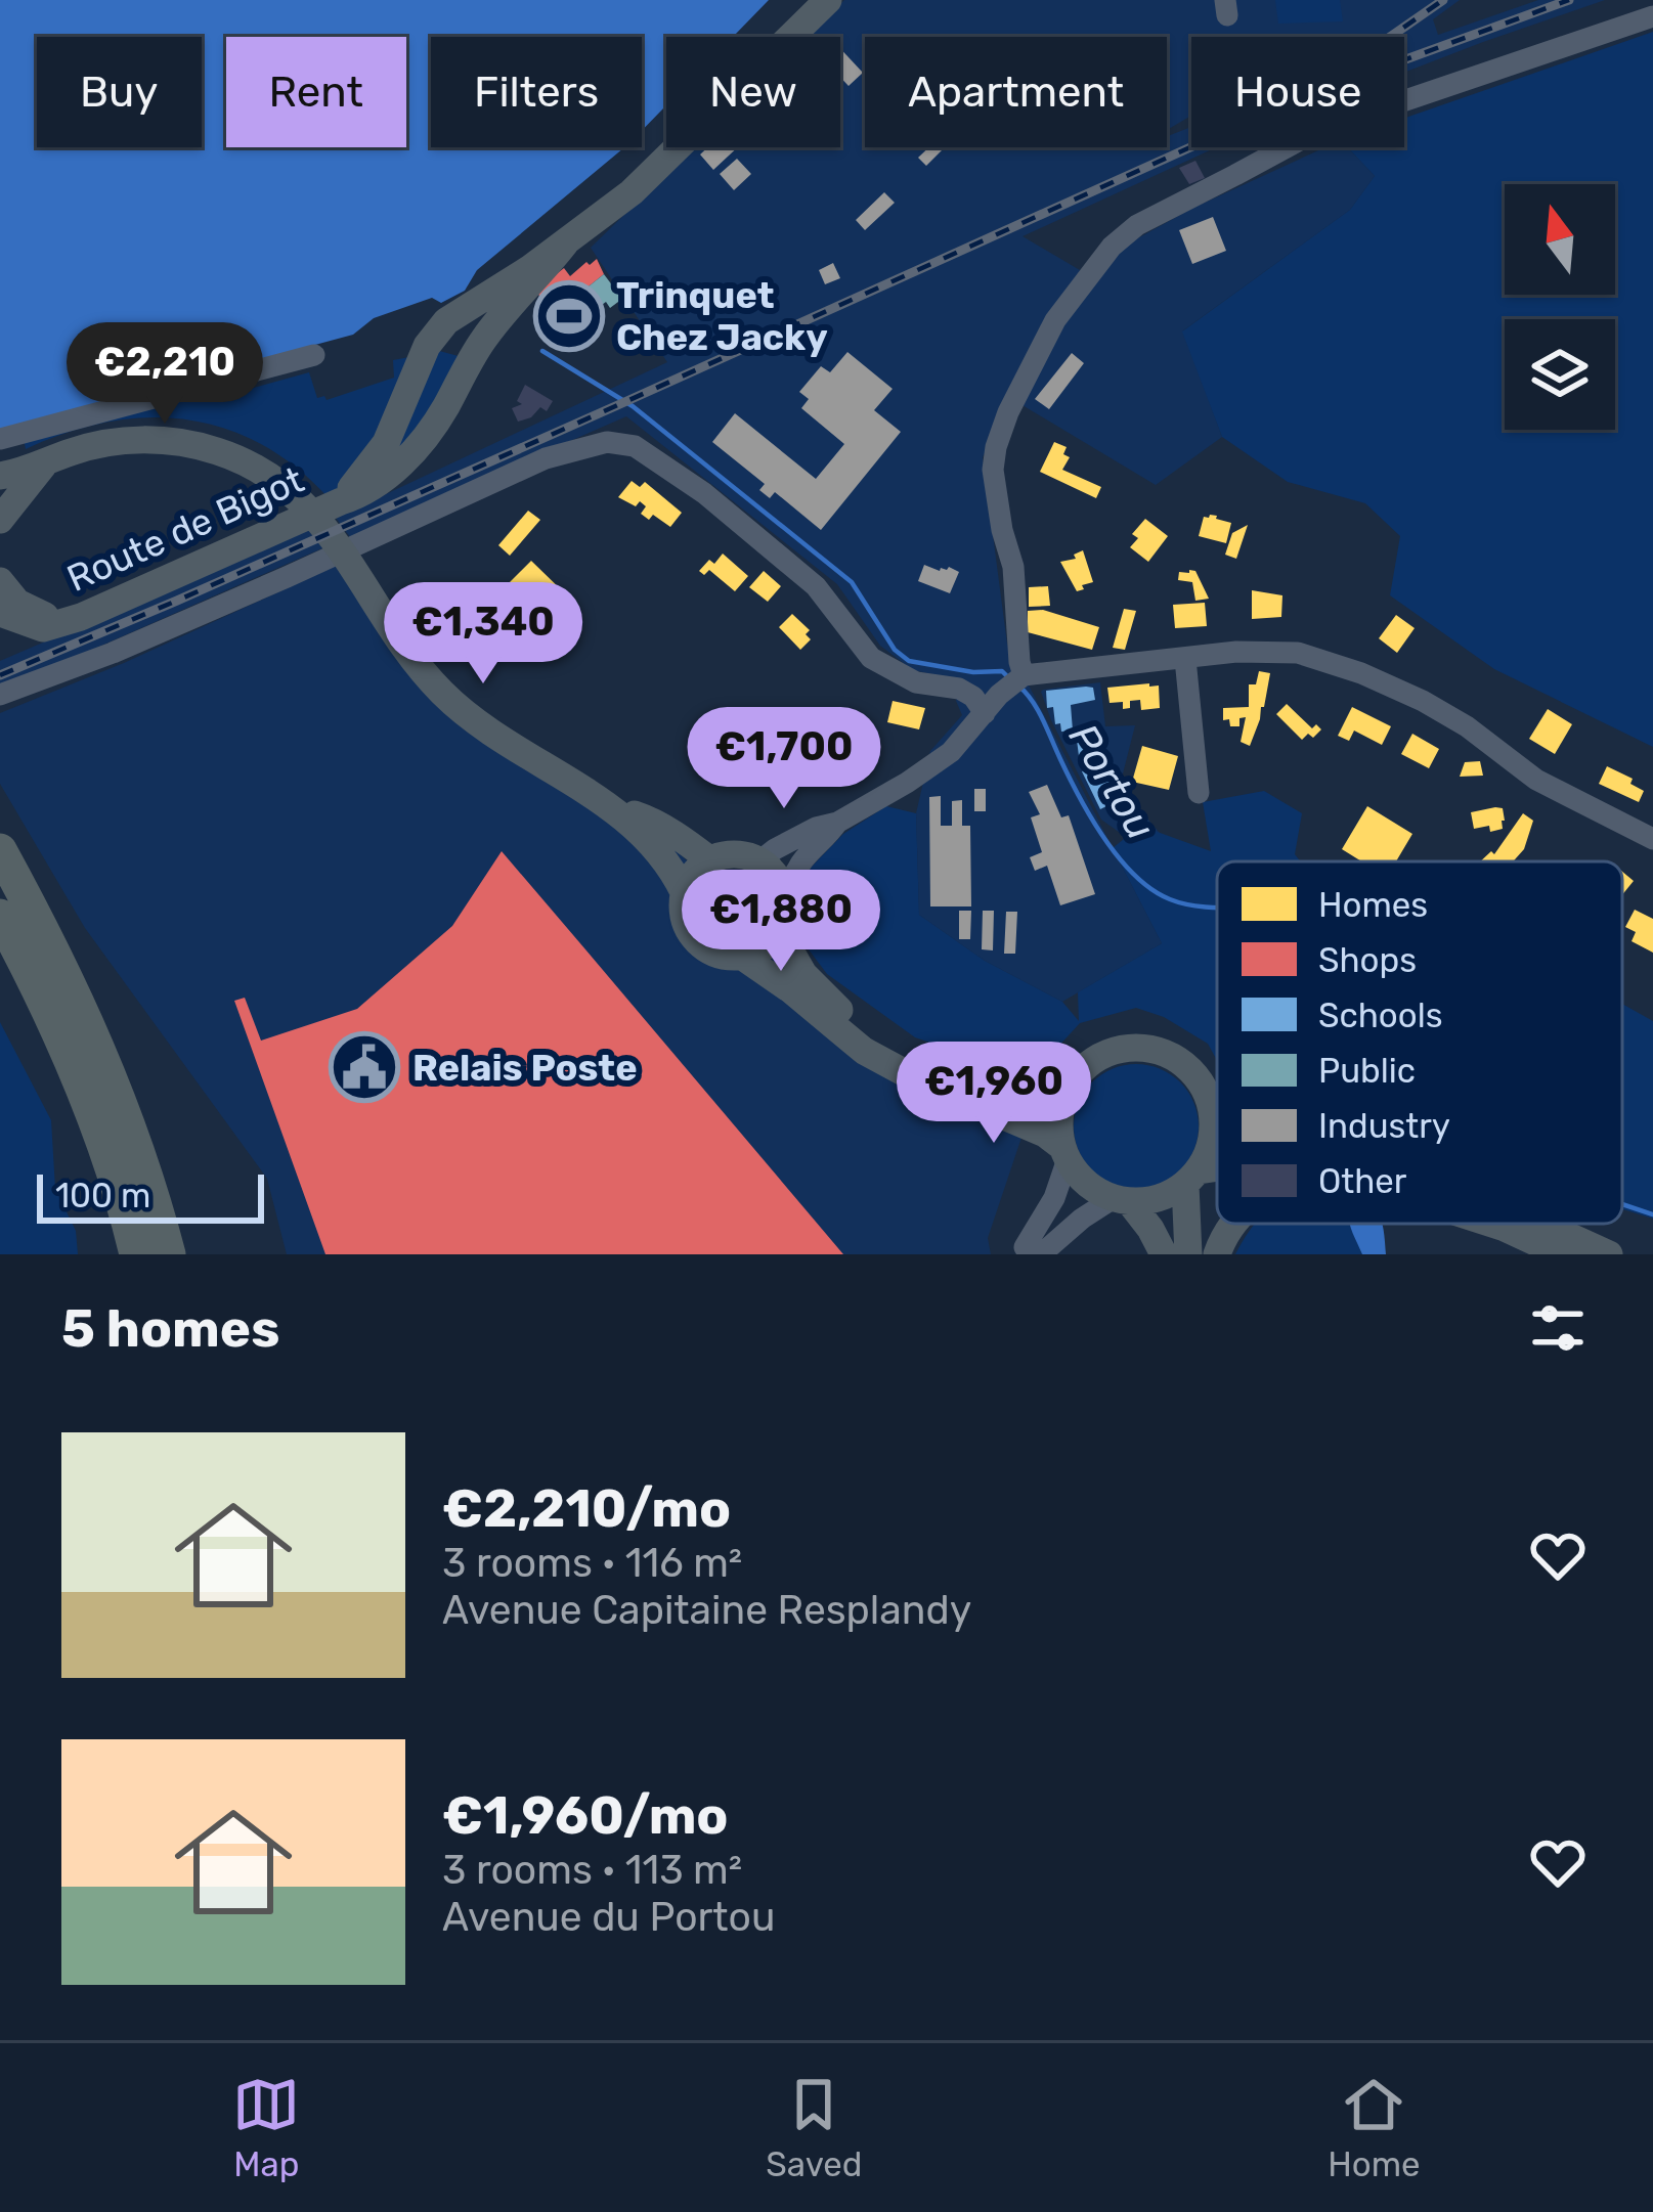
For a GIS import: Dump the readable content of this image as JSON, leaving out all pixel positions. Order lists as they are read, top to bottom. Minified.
{"streets":{"main road":["Route de Bigot"]},"water":["Portou"],"places":{"sports":["Trinquet Chez Jacky"],"public building":["Relais Poste"]},"legend":["Homes","Shops","Schools","Public","Industry","Other"],"scale_bar":"100 m","north":"top","page":{"chip":["Buy","Rent","Filters","New","Apartment","House"],"price":["€2,210","€1,340","€1,700","€1,880","€1,960"],"scale":"100 m","heading":"5 homes","list":[{"name":"€2,210/mo","note":"3 rooms · 116 m² · Avenue Capitaine Resplandy"},{"name":"€1,960/mo","note":"3 rooms · 113 m² · Avenue du Portou"}],"tabs":["Map","Saved","Home"]}}
